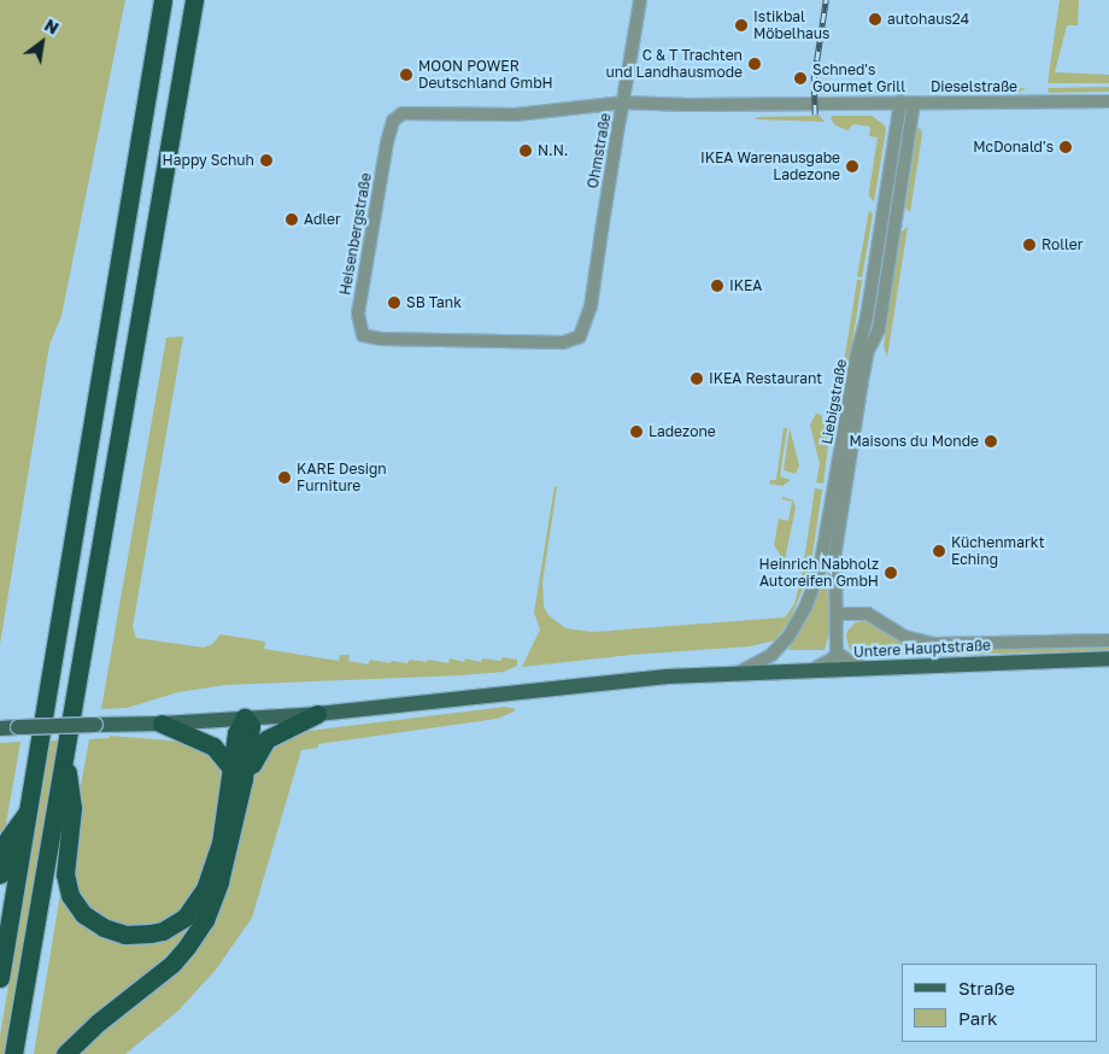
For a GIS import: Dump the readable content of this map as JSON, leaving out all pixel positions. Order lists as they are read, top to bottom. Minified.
{"streets":{"main road":["Untere Hauptstraße"],"street":["Dieselstraße","Ohmstraße","Heisenbergstraße","Liebigstraße"]},"crossings":[["Dieselstraße","Ohmstraße"],["Dieselstraße","Heisenbergstraße"],["Dieselstraße","Liebigstraße"],["Ohmstraße","Heisenbergstraße"],["Liebigstraße","Untere Hauptstraße"]],"places":["autohaus24","Istikbal Möbelhaus","C & T Trachten und Landhausmode","MOON POWER Deutschland GmbH","Schned's Gourmet Grill","McDonald's","N.N.","Happy Schuh","IKEA Warenausgabe Ladezone","Adler","Roller","IKEA","SB Tank","IKEA Restaurant","Ladezone","Maisons du Monde","KARE Design Furniture","Küchenmarkt Eching","Heinrich Nabholz Autoreifen GmbH"],"legend":["Straße","Park"],"north":"top right"}
